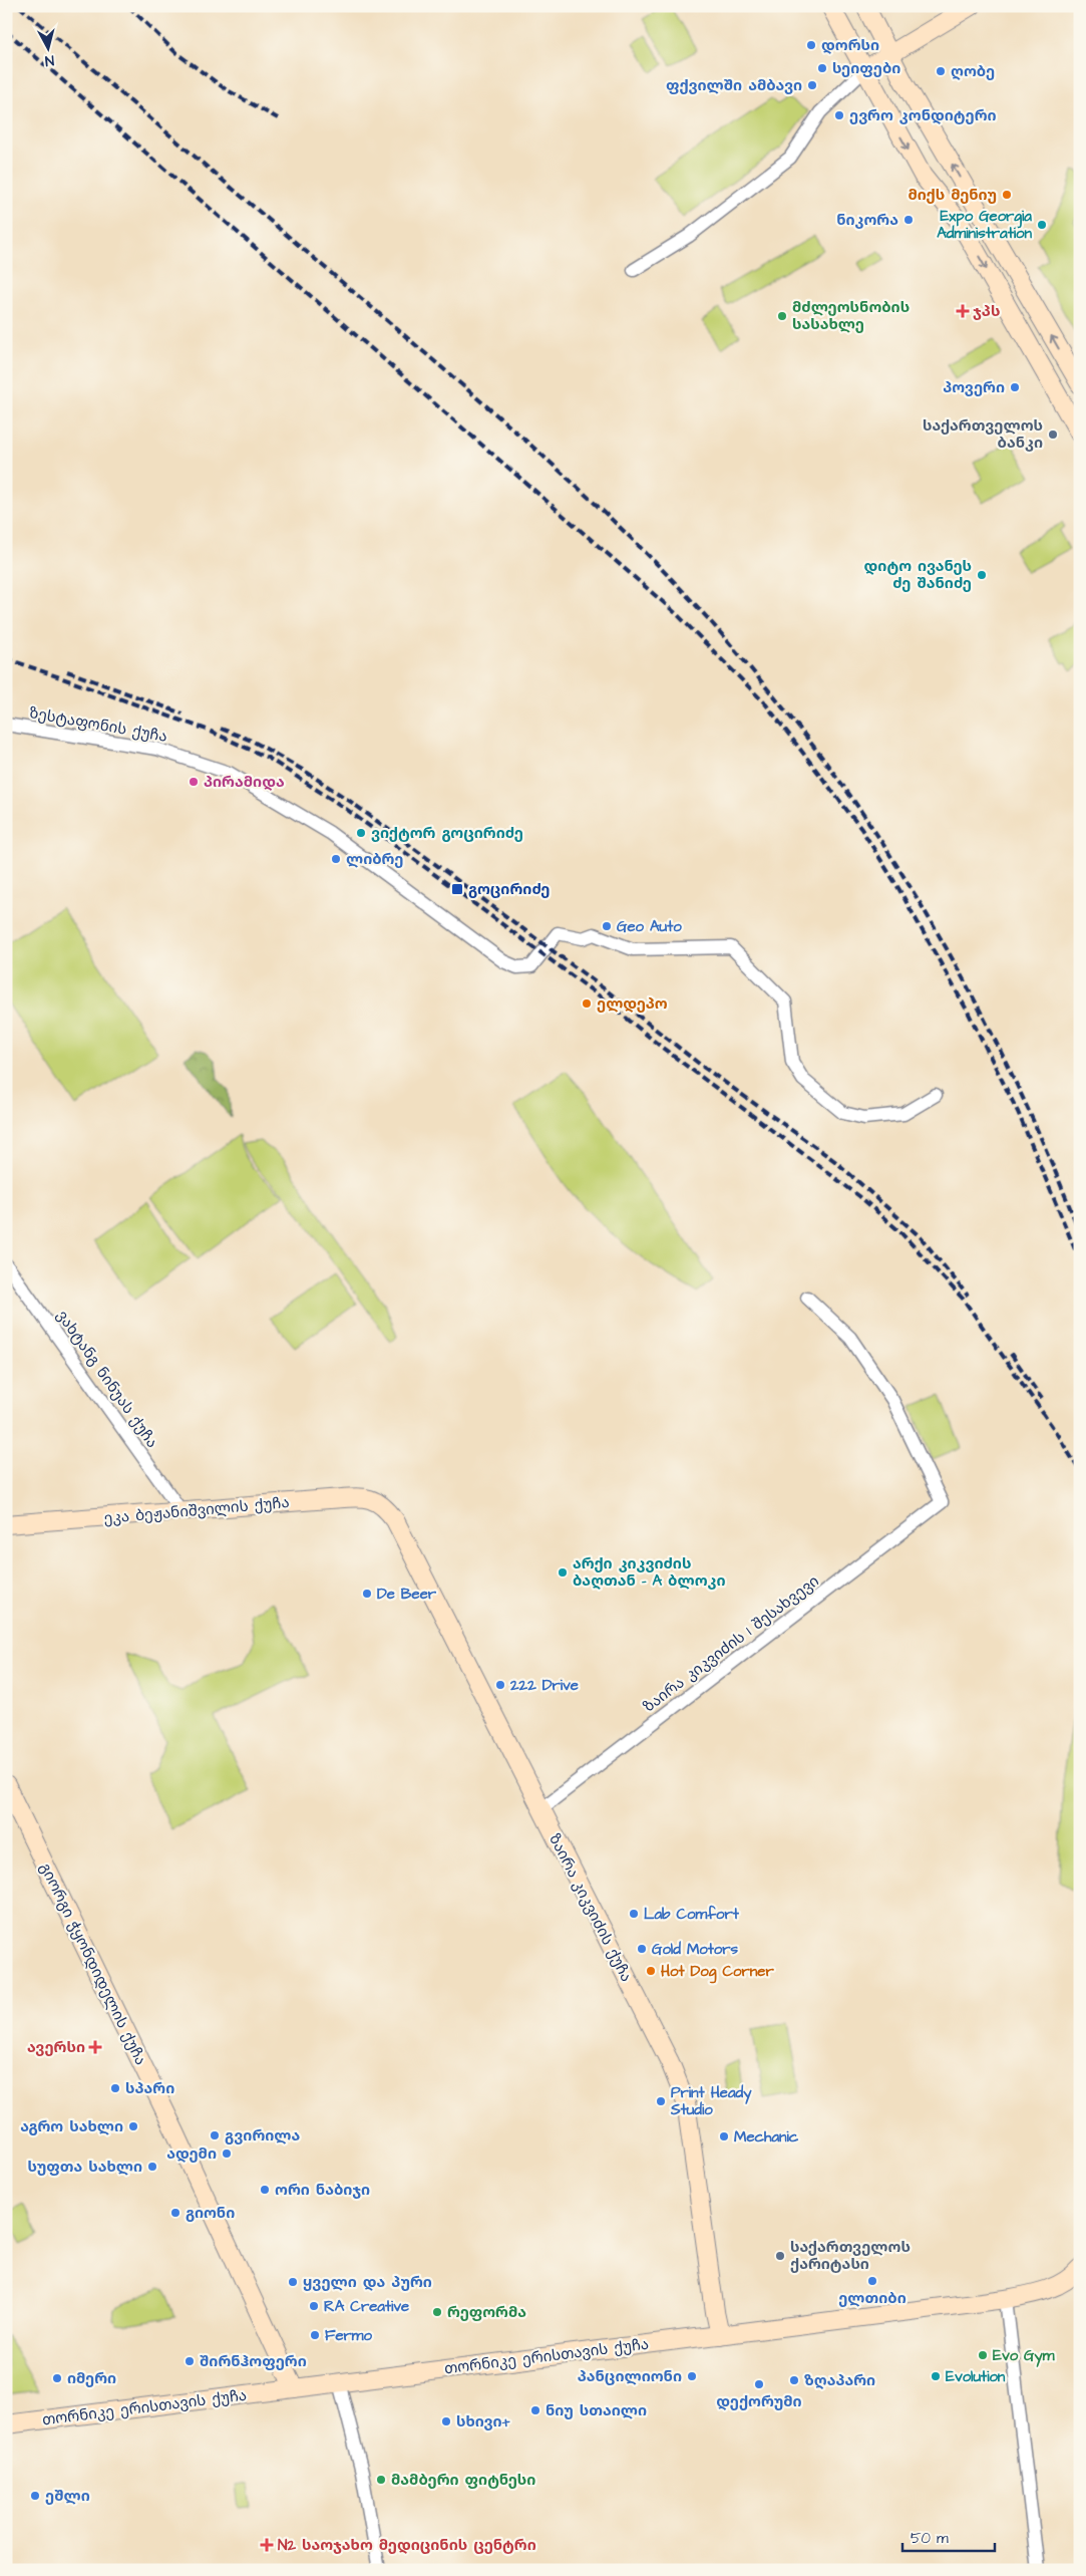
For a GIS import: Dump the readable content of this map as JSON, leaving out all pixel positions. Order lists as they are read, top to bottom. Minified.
{"streets":{"street":["ზესტაფონის ქუჩა","ვახტანგ ნინუას ქუჩა","ეკა ბეჟანიშვილის ქუჩა","ზაირა კიკვიძის I შესახვევი","ზაირა კიკვიძის ქუჩა","გიორგი ჭყონდიდელის ქუჩა","თორნიკე ერისთავის ქუჩა"]},"crossings":[["ვახტანგ ნინუას ქუჩა","ეკა ბეჟანიშვილის ქუჩა"],["ეკა ბეჟანიშვილის ქუჩა","ზაირა კიკვიძის ქუჩა"],["ზაირა კიკვიძის I შესახვევი","ზაირა კიკვიძის ქუჩა"],["ზაირა კიკვიძის ქუჩა","თორნიკე ერისთავის ქუჩა"],["გიორგი ჭყონდიდელის ქუჩა","თორნიკე ერისთავის ქუჩა"]],"places":{"other":["დორსი","სეიფები","ღობე","ფქვილში ამბავი","ევრო კონდიტერი","მიქს მენიუ","ნიკორა","Expo Georgia Administration","მძლეოსნობის სასახლე","პოვერი","საქართველოს ბანკი","დიტო ივანეს ძე შანიძე","პირამიდა","ვიქტორ გოცირიძე","ლიბრე","Geo Auto","ელდეპო","არქი კიკვიძის ბაღთან - A ბლოკი","De Beer","222 Drive","Lab Comfort","Gold Motors","Hot Dog Corner","სპარი","Print Heady Studio","აგრო სახლი","გვირილა","Mechanic","ადემი","სუფთა სახლი","ორი ნაბიჯი","გიონი","საქართველოს ქარიტასი","ელთიბი","ყველი და პური","RA Creative","რეფორმა","Fermo","Evo Gym","შირნჰოფერი","პანცილიონი","Evolution","იმერი","ზღაპარი","დექორუმი","ნიუ სთაილი","სხივი+","მამბერი ფიტნესი","ეშლი"],"health":["ჯპს","ავერსი","N2 საოჯახო მედიცინის ცენტრი"],"transit":["გოცირიძე"]},"scale_bar":"50 m","north":"bottom"}
